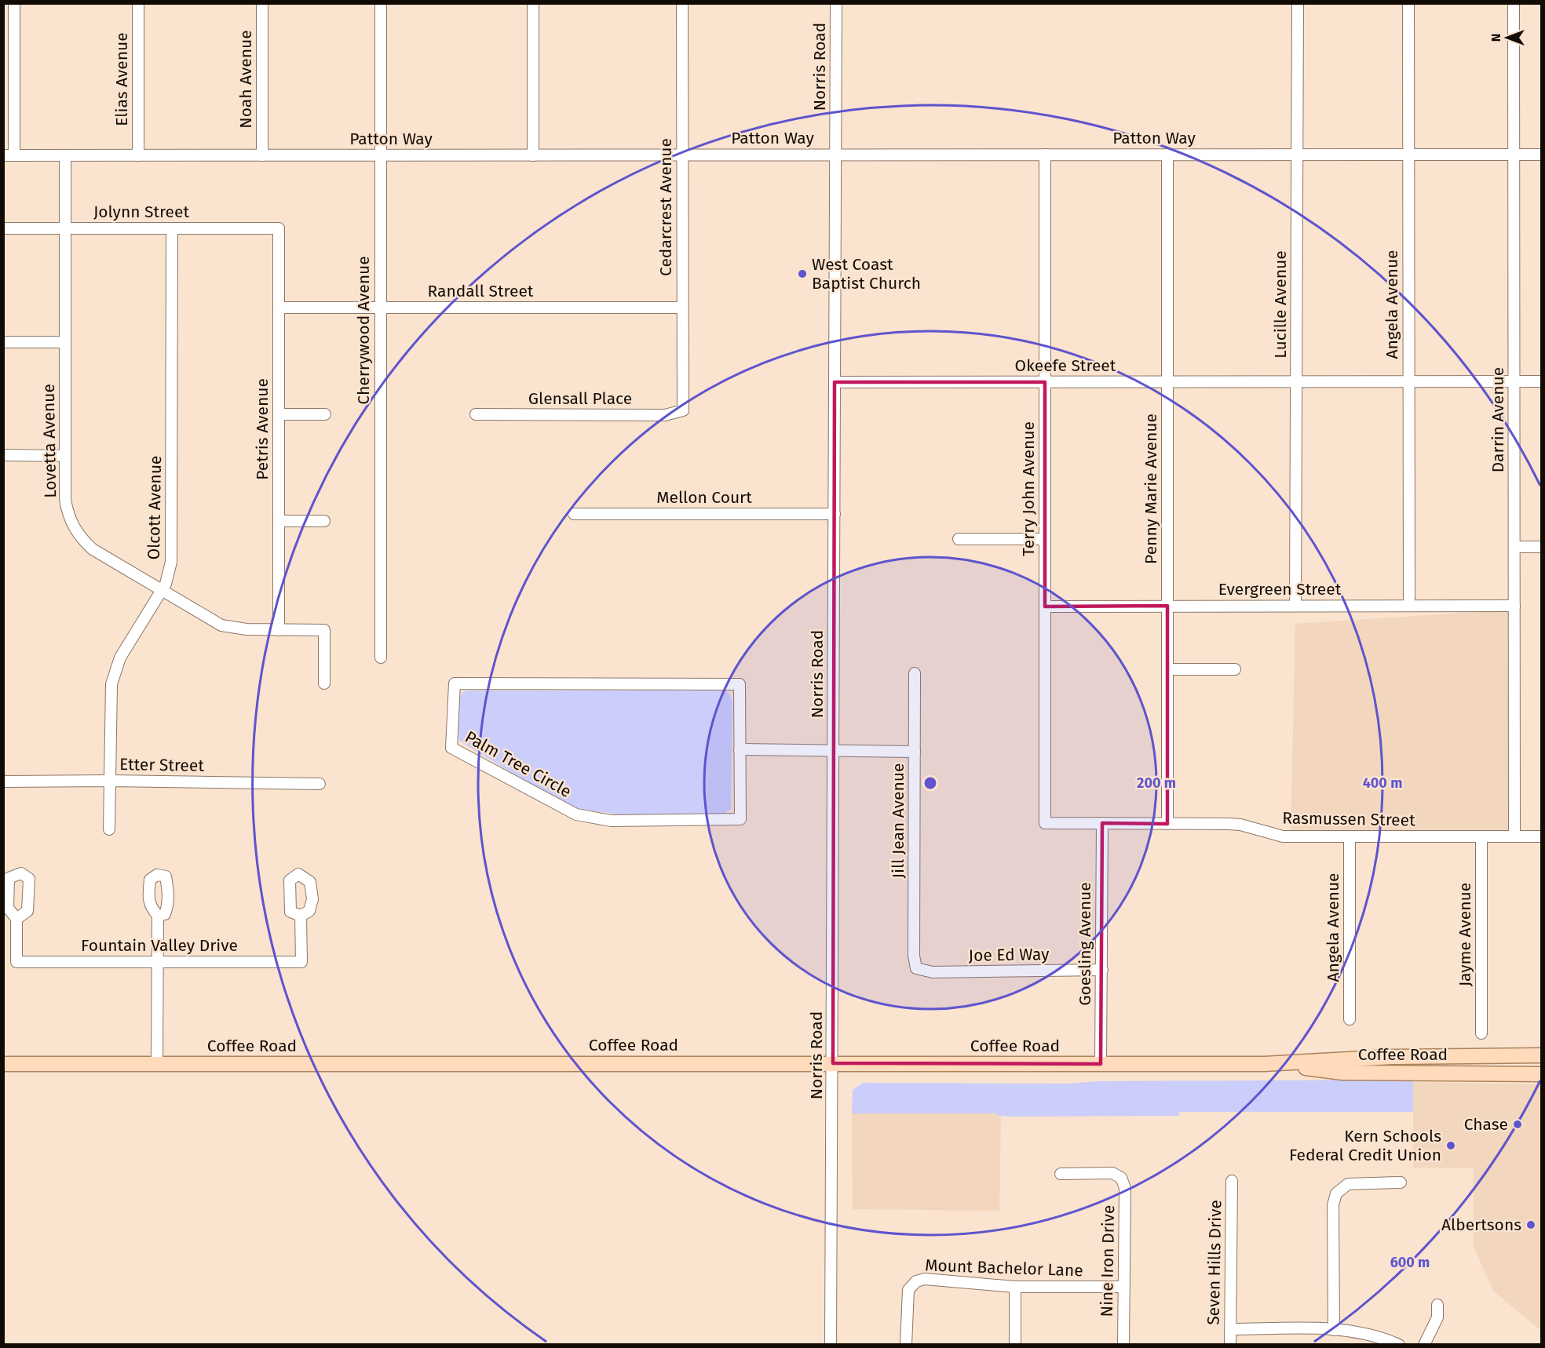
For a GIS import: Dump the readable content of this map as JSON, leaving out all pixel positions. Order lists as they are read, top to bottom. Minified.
{"streets":{"main road":["Coffee Road"],"street":["Norris Road","Elias Avenue","Noah Avenue","Patton Way","Cedarcrest Avenue","Jolynn Street","Randall Street","Lucille Avenue","Angela Avenue","Cherrywood Avenue","Okeefe Street","Glensall Place","Darrin Avenue","Petris Avenue","Lovetta Avenue","Terry John Avenue","Penny Marie Avenue","Mellon Court","Olcott Avenue","Evergreen Street","Palm Tree Circle","Etter Street","Rasmussen Street","Jill Jean Avenue","Jayme Avenue","Goesling Avenue","Fountain Valley Drive","Joe Ed Way","Nine Iron Drive","Seven Hills Drive","Mount Bachelor Lane"]},"crossings":[["Norris Road","Patton Way"],["Norris Road","Okeefe Street"],["Norris Road","Mellon Court"],["Norris Road","Coffee Road"],["Elias Avenue","Patton Way"],["Noah Avenue","Patton Way"],["Patton Way","Cedarcrest Avenue"],["Patton Way","Lucille Avenue"],["Patton Way","Angela Avenue"],["Patton Way","Cherrywood Avenue"],["Patton Way","Darrin Avenue"],["Patton Way","Lovetta Avenue"],["Patton Way","Terry John Avenue"],["Patton Way","Penny Marie Avenue"],["Cedarcrest Avenue","Randall Street"],["Cedarcrest Avenue","Glensall Place"],["Jolynn Street","Petris Avenue"],["Jolynn Street","Lovetta Avenue"],["Jolynn Street","Olcott Avenue"],["Randall Street","Cherrywood Avenue"],["Randall Street","Petris Avenue"],["Lucille Avenue","Okeefe Street"],["Lucille Avenue","Evergreen Street"],["Angela Avenue","Okeefe Street"],["Angela Avenue","Evergreen Street"],["Angela Avenue","Rasmussen Street"],["Okeefe Street","Terry John Avenue"],["Okeefe Street","Penny Marie Avenue"],["Darrin Avenue","Evergreen Street"],["Darrin Avenue","Rasmussen Street"],["Petris Avenue","Lovetta Avenue"],["Lovetta Avenue","Olcott Avenue"],["Terry John Avenue","Evergreen Street"],["Terry John Avenue","Rasmussen Street"],["Penny Marie Avenue","Evergreen Street"],["Penny Marie Avenue","Rasmussen Street"],["Olcott Avenue","Etter Street"],["Rasmussen Street","Jayme Avenue"],["Rasmussen Street","Goesling Avenue"],["Jill Jean Avenue","Joe Ed Way"],["Goesling Avenue","Joe Ed Way"],["Goesling Avenue","Coffee Road"],["Nine Iron Drive","Mount Bachelor Lane"]],"places":["West Coast Baptist Church","Chase","Kern Schools Federal Credit Union","Albertsons"],"north":"left","rings":["200 m","400 m","600 m"]}
